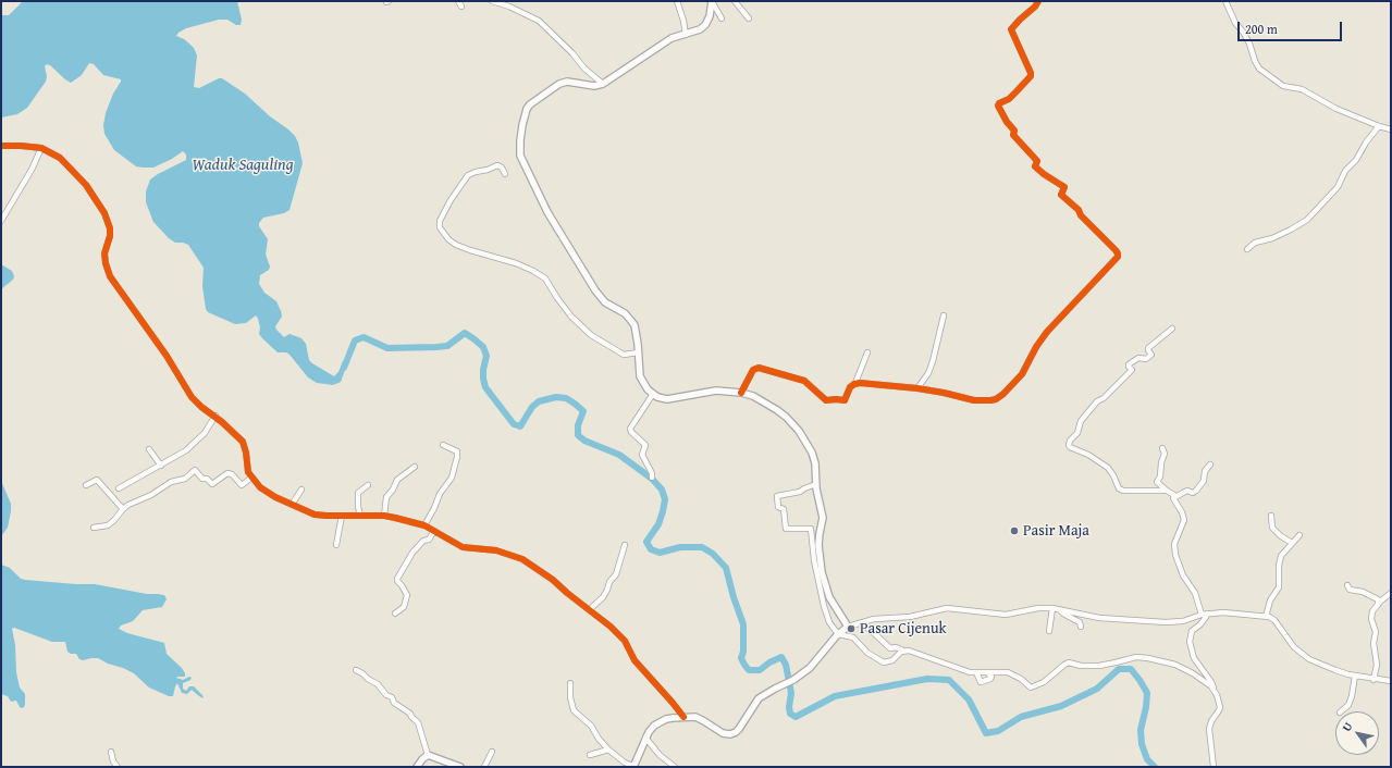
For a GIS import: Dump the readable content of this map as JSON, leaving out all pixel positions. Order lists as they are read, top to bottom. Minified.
{"water":["Waduk Saguling"],"places":["Pasir Maja","Pasar Cijenuk"],"scale_bar":"200 m","north":"top left"}
